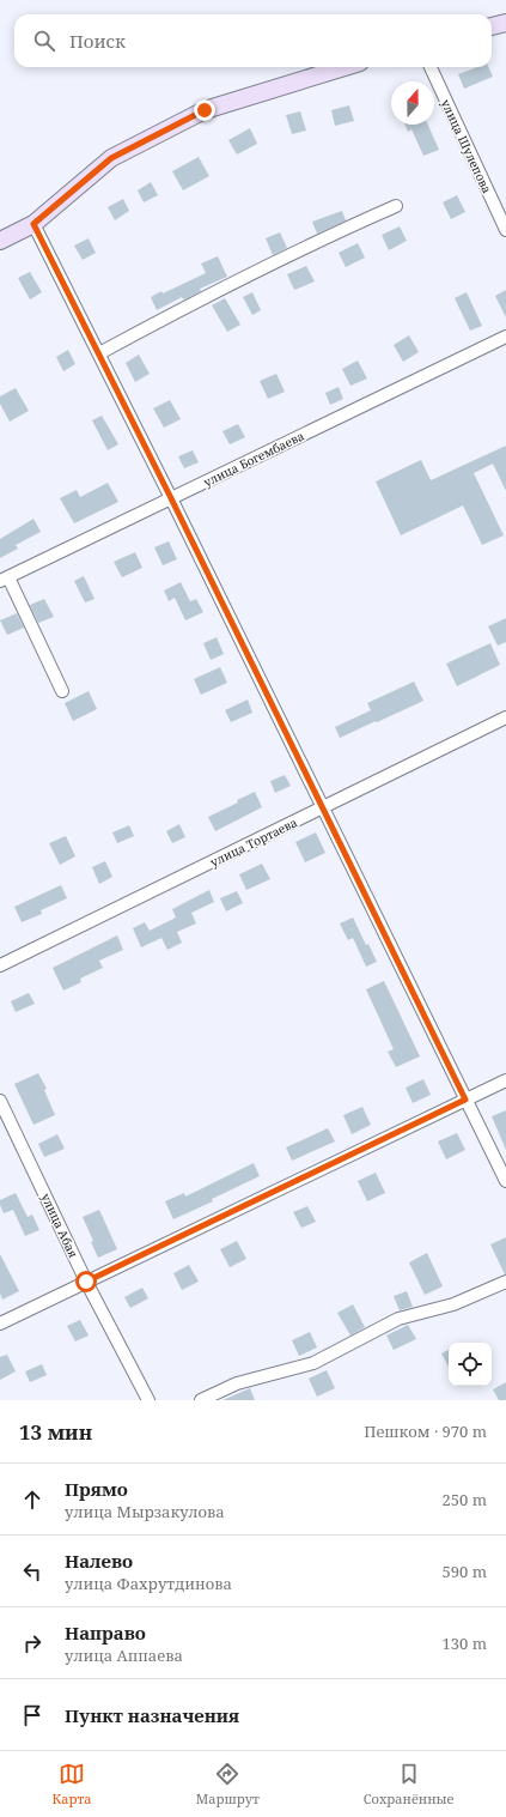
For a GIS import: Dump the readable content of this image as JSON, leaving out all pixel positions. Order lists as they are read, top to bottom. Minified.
{"streets":{"street":["улица Шулепова","улица Богембаева","улица Тортаева","улица Абая"]},"north":"top","page":{"search":"Поиск","heading":["13 мин","Пешком · 970 m"],"list":[["Прямо","улица Мырзакулова","250 m"],["Налево","улица Фахрутдинова","590 m"],["Направо","улица Аппаева","130 m"],"Пункт назначения"],"nav":["Карта","Маршрут","Сохранённые"]}}
